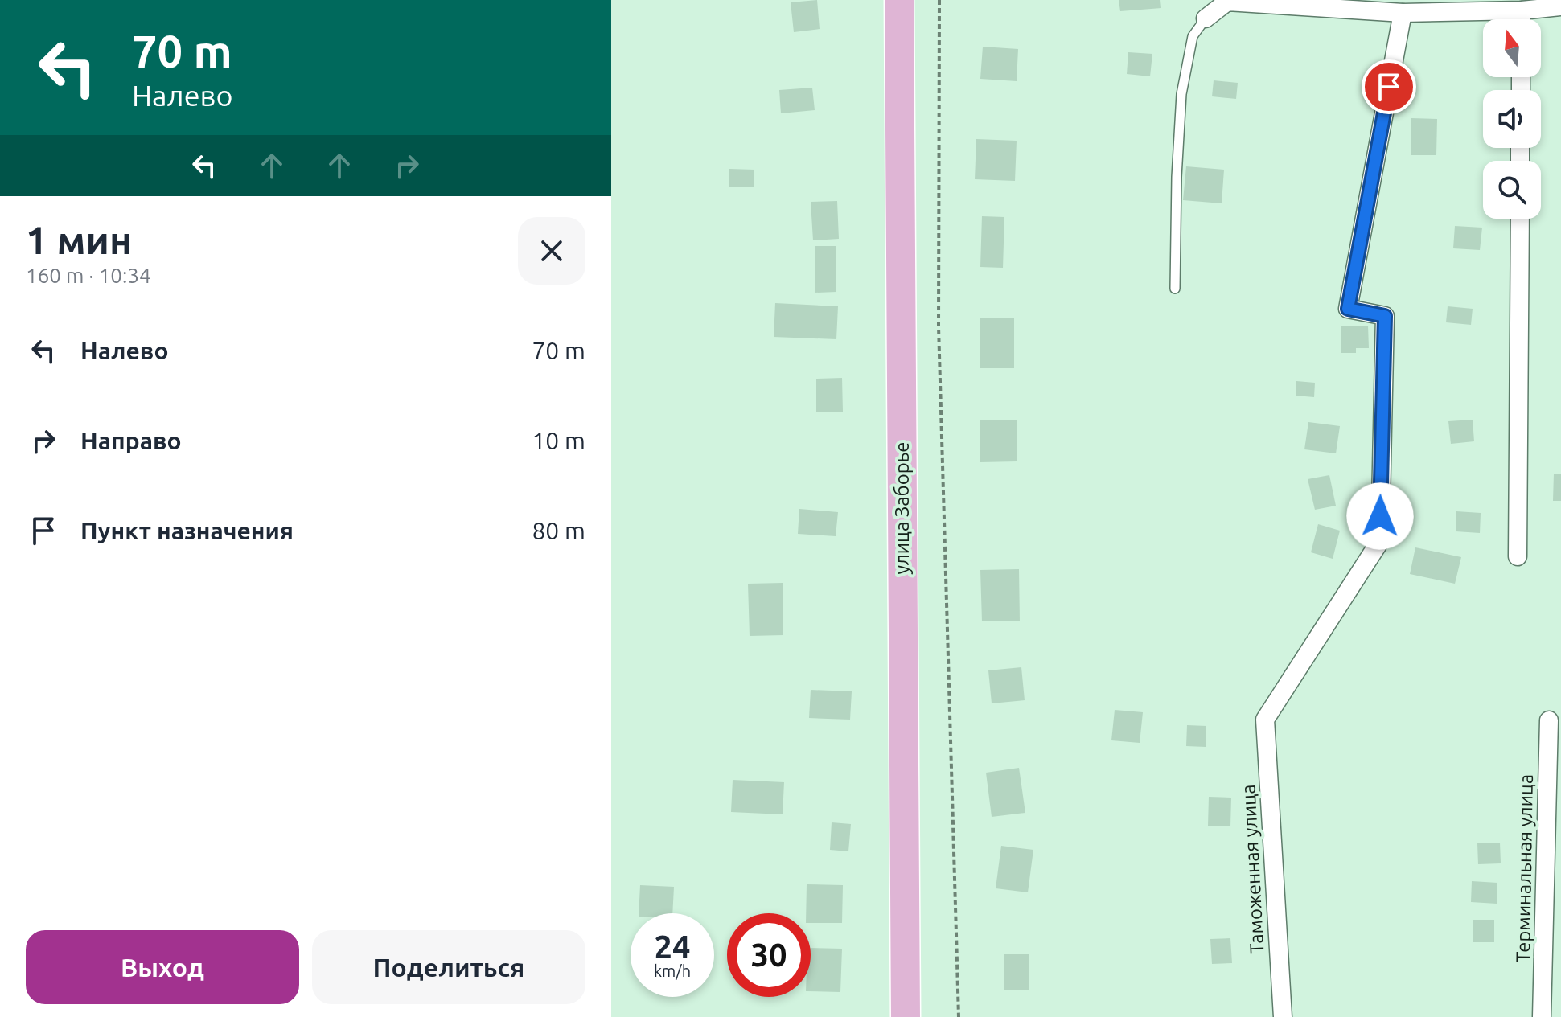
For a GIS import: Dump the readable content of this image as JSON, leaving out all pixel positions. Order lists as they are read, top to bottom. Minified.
{"streets":{"main road":["улица Заборье"],"street":["Терминальная улица","Таможенная улица"]},"north":"top","page":{"turn":["70 m","Налево"],"heading":["1 мин","160 m · 10:34"],"list":[{"name":"Налево","value":"70 m"},{"name":"Направо","value":"10 m"},{"name":"Пункт назначения","value":"80 m"}],"speed":"24 km/h","limit":"30","buttons":["Выход","Поделиться"]}}
